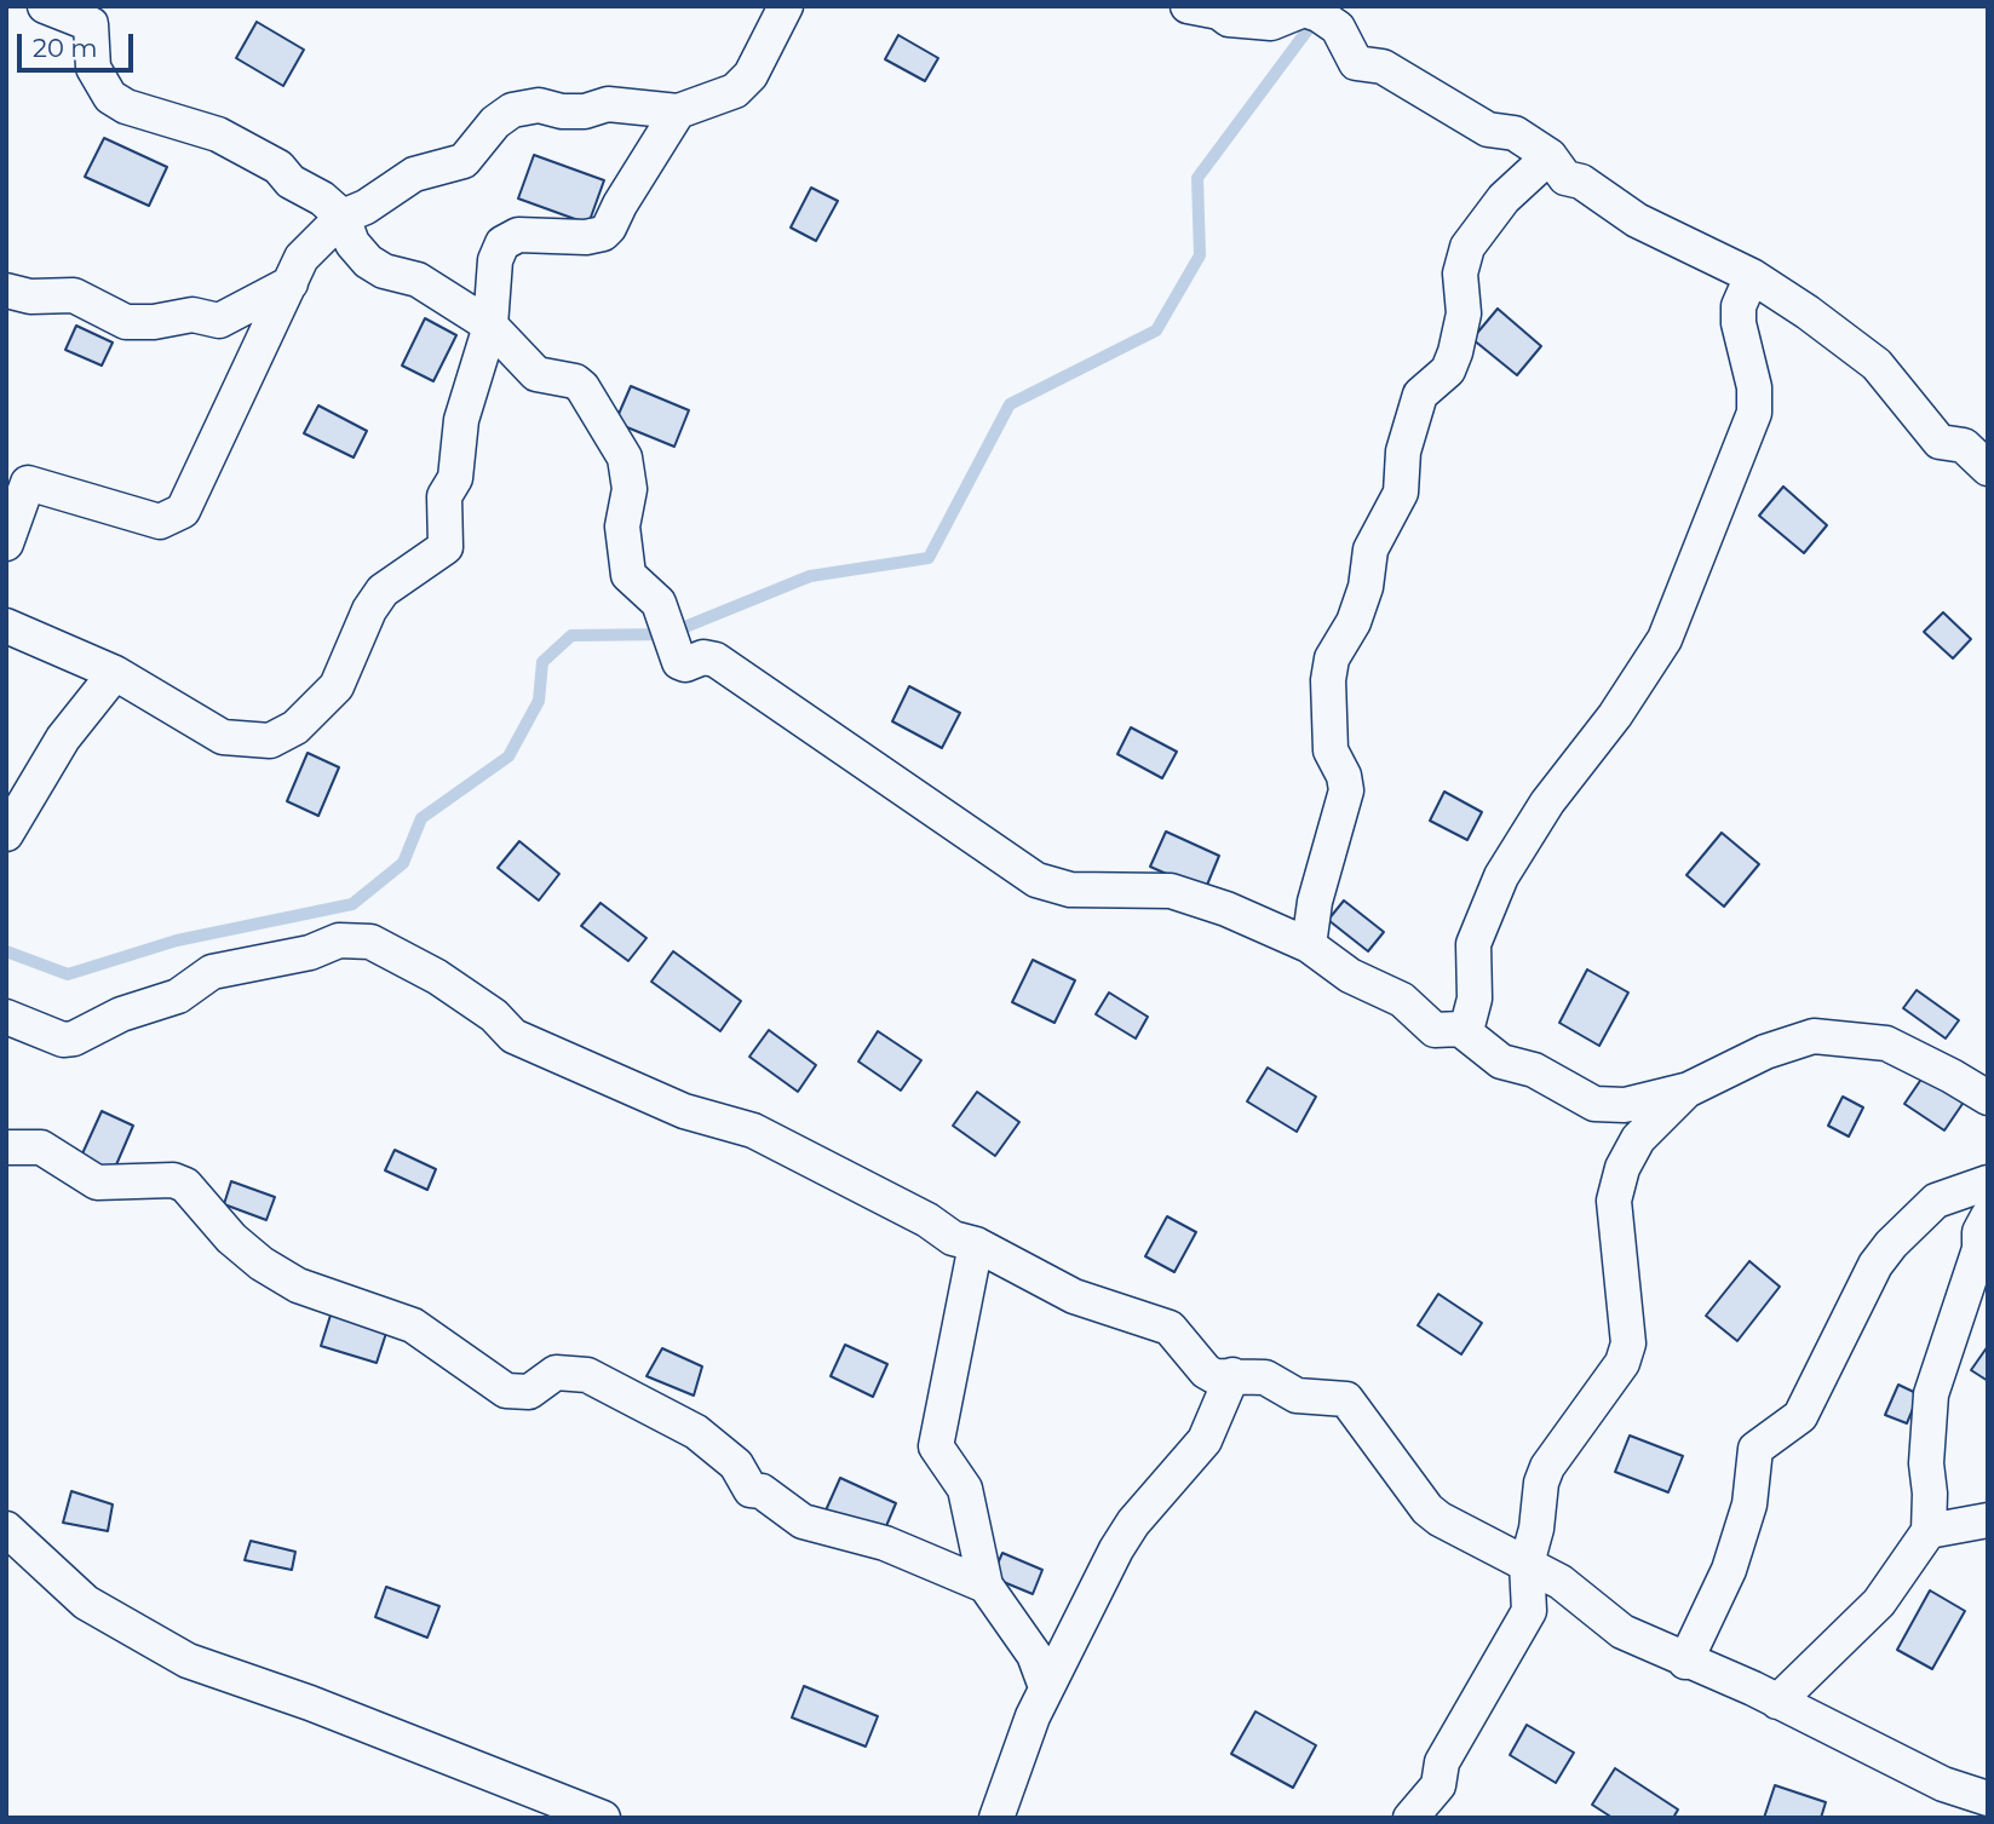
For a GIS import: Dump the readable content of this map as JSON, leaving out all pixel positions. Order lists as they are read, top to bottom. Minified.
{"scale_bar":"20 m"}
